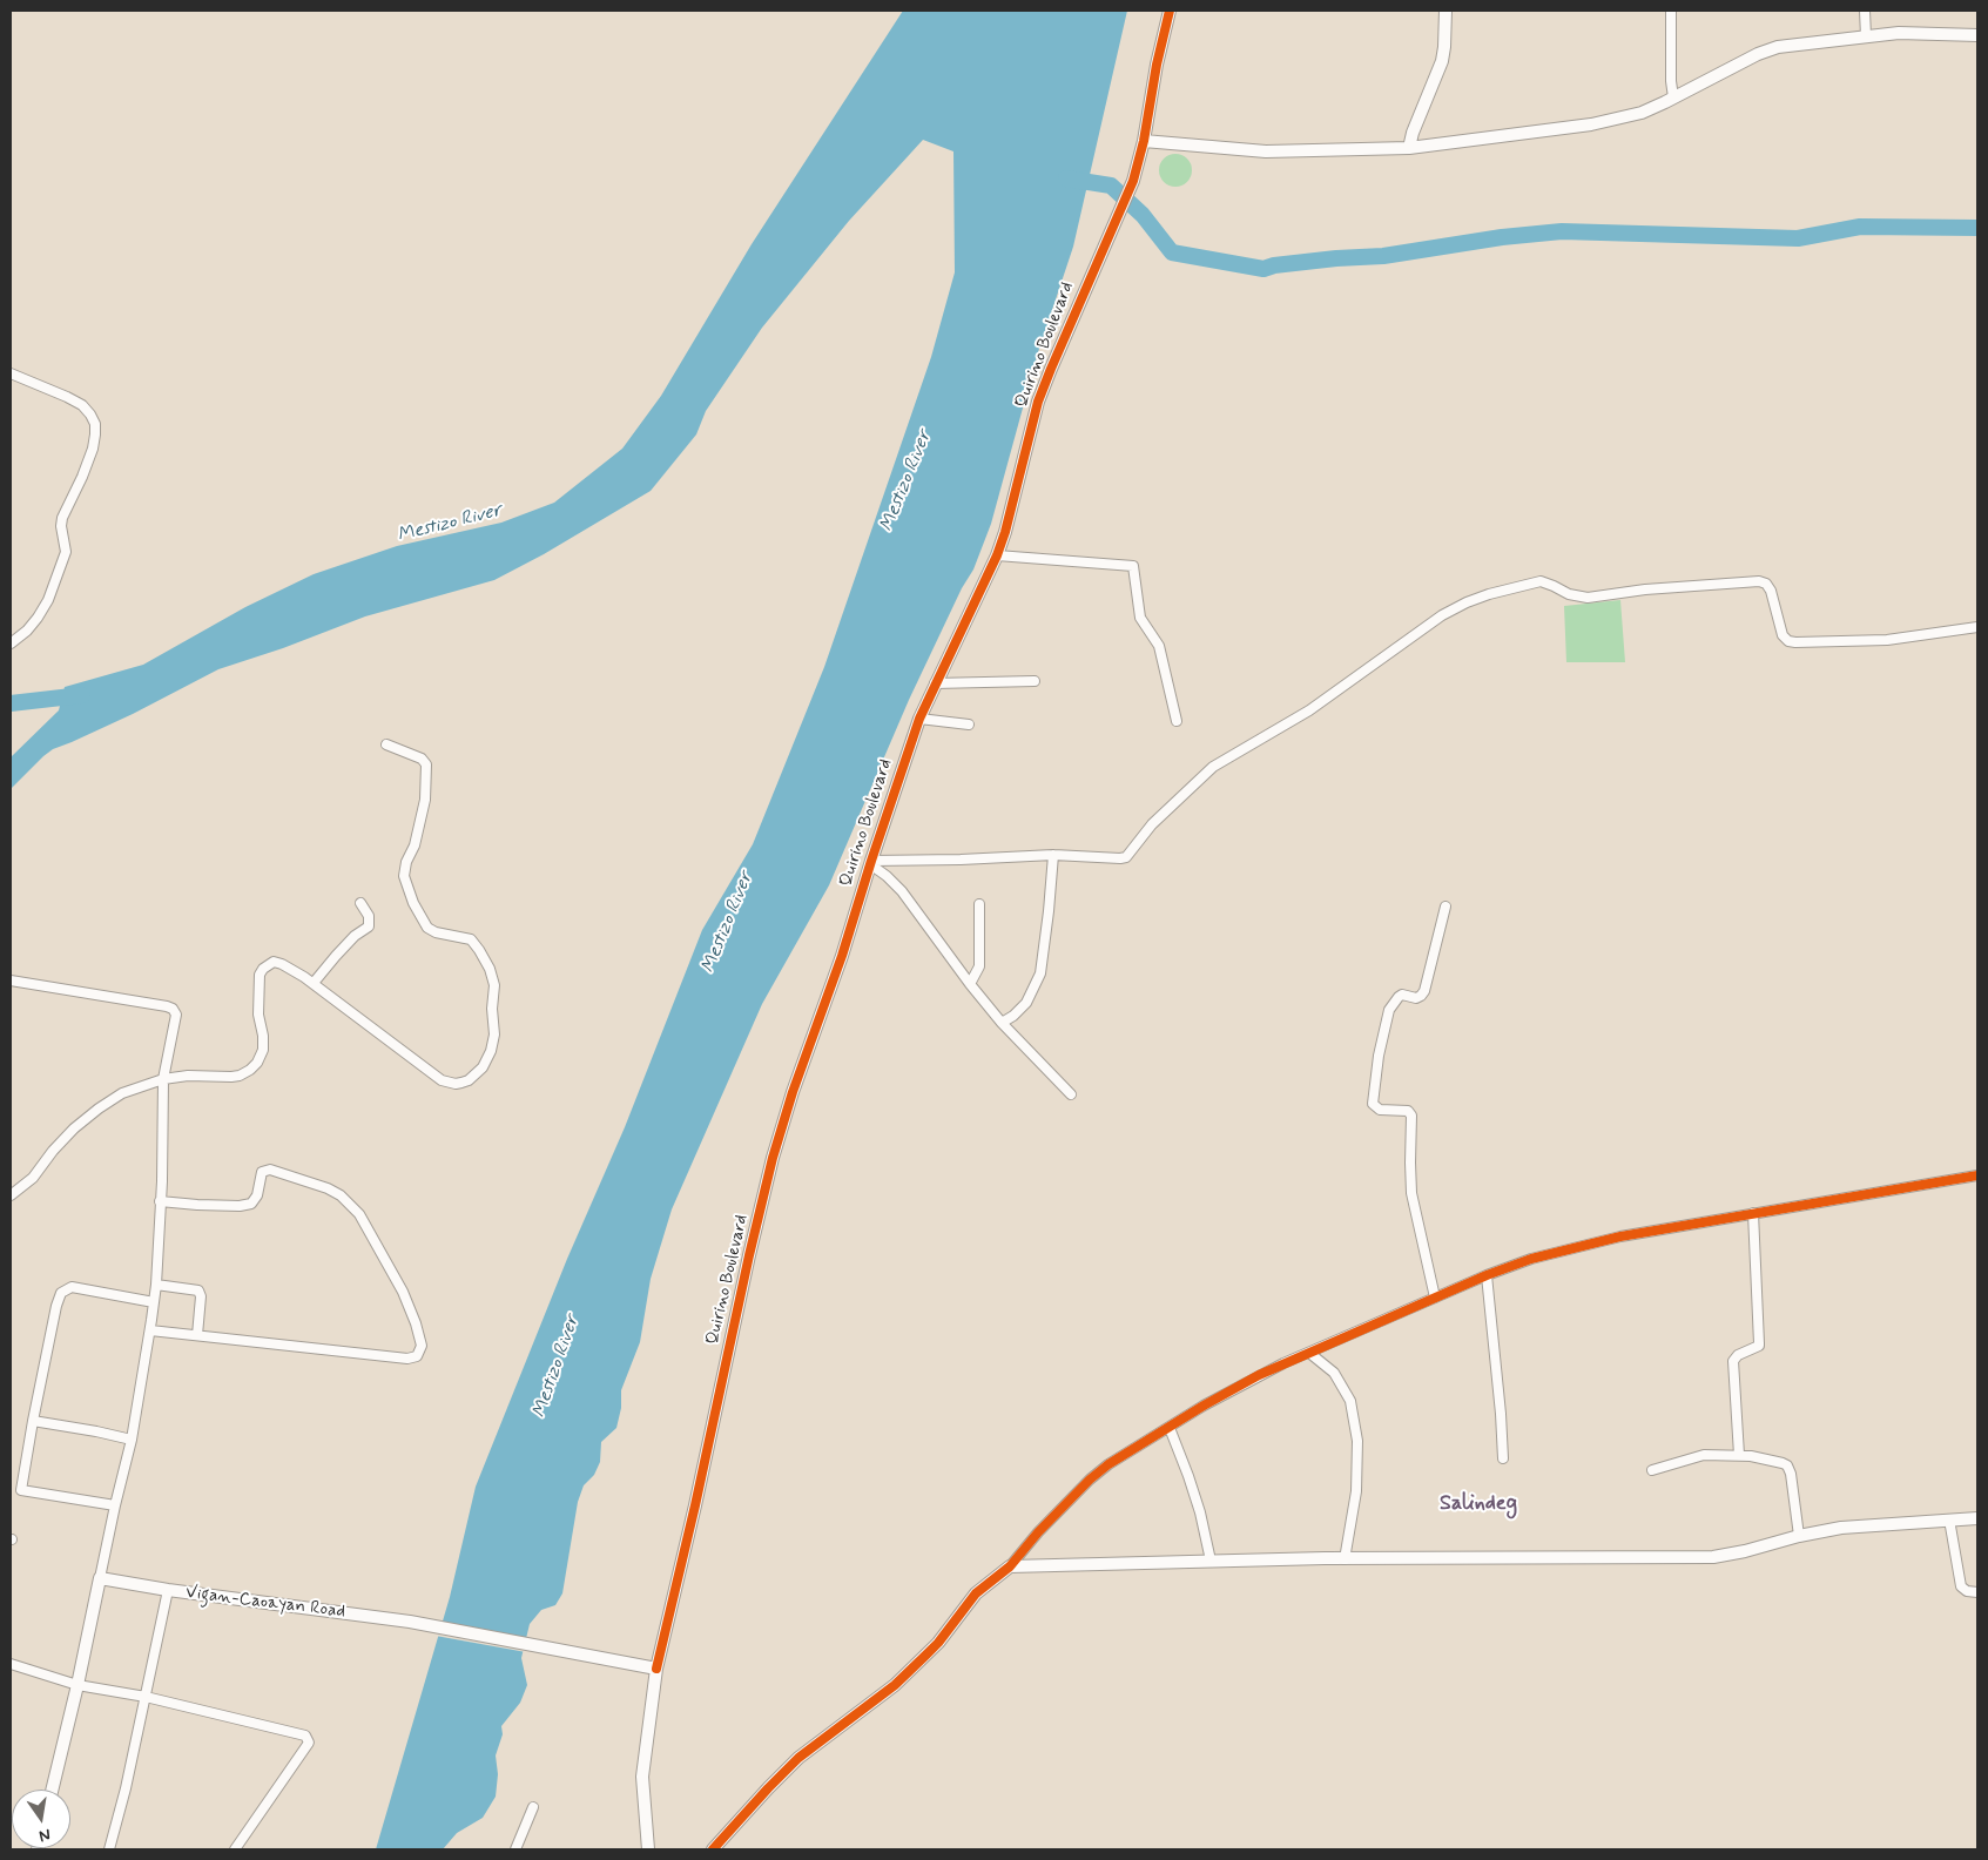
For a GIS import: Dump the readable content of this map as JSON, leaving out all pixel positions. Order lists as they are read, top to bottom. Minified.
{"streets":{"street":["Quirino Boulevard","Vigan-Caoayan Road"]},"crossings":[["Quirino Boulevard","Vigan-Caoayan Road"]],"districts":["Salindeg"],"water":["Mestizo River"],"north":"bottom"}
